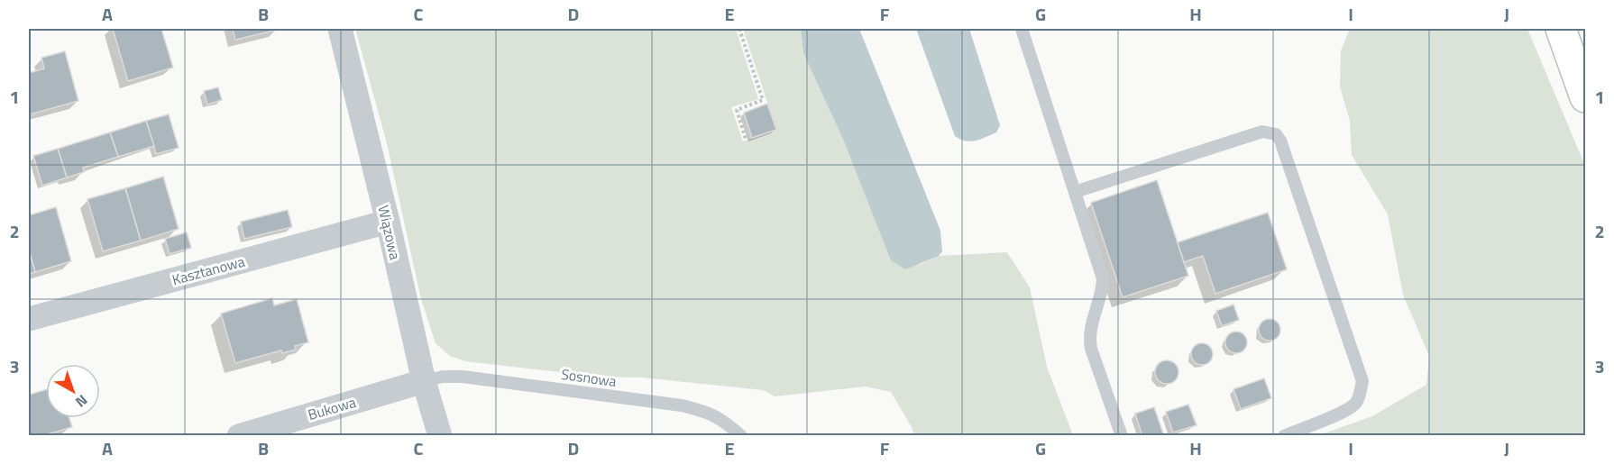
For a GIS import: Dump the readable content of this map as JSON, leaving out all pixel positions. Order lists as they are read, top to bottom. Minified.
{"streets":{"street":["Wiązowa","Kasztanowa","Bukowa"],"lane":["Sosnowa"]},"crossings":[["Wiązowa","Kasztanowa"],["Wiązowa","Sosnowa"],["Wiązowa","Bukowa"],["Sosnowa","Bukowa"]],"north":"bottom right","grid":{"columns":["A","B","C","D","E","F","G","H","I","J"],"rows":["1","2","3"]}}
